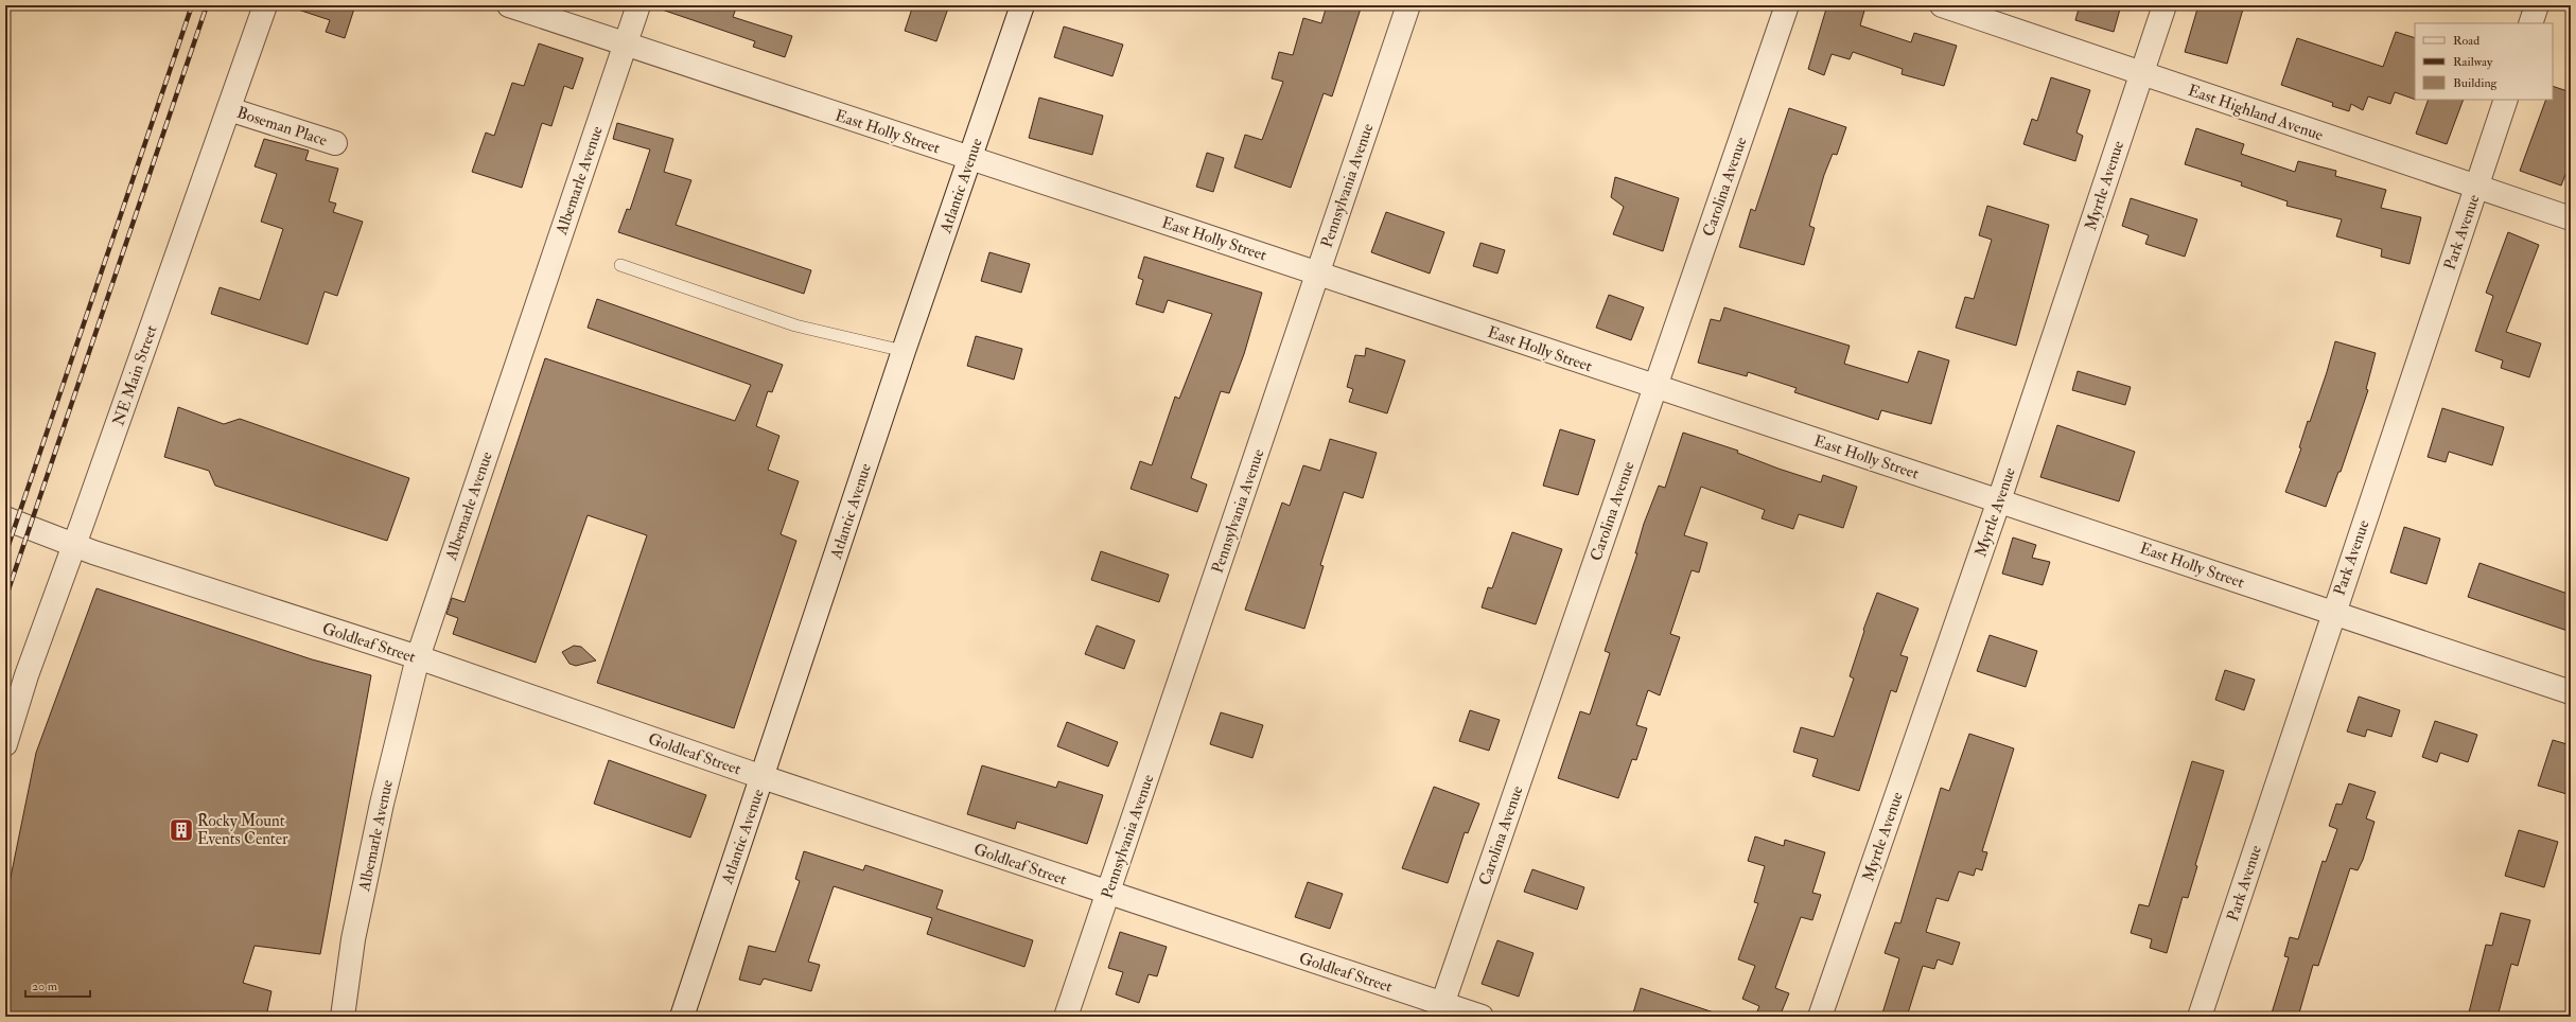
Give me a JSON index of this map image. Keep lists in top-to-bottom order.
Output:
{
  "streets": {
    "street": [
      "East Highland Avenue",
      "Boseman Place",
      "East Holly Street",
      "Albemarle Avenue",
      "Atlantic Avenue",
      "Pennsylvania Avenue",
      "Myrtle Avenue",
      "Carolina Avenue",
      "Park Avenue",
      "NE Main Street",
      "Goldleaf Street"
    ]
  },
  "crossings": [
    ["East Highland Avenue", "Myrtle Avenue"],
    ["East Highland Avenue", "Park Avenue"],
    ["Boseman Place", "NE Main Street"],
    ["East Holly Street", "Albemarle Avenue"],
    ["East Holly Street", "Atlantic Avenue"],
    ["East Holly Street", "Pennsylvania Avenue"],
    ["East Holly Street", "Myrtle Avenue"],
    ["East Holly Street", "Carolina Avenue"],
    ["East Holly Street", "Park Avenue"],
    ["Albemarle Avenue", "Goldleaf Street"],
    ["Atlantic Avenue", "Goldleaf Street"],
    ["Pennsylvania Avenue", "Goldleaf Street"],
    ["Carolina Avenue", "Goldleaf Street"],
    ["NE Main Street", "Goldleaf Street"]
  ],
  "places": {
    "building": ["Rocky Mount Events Center"]
  },
  "legend": ["Road", "Railway", "Building"],
  "scale_bar": "20 m"
}
